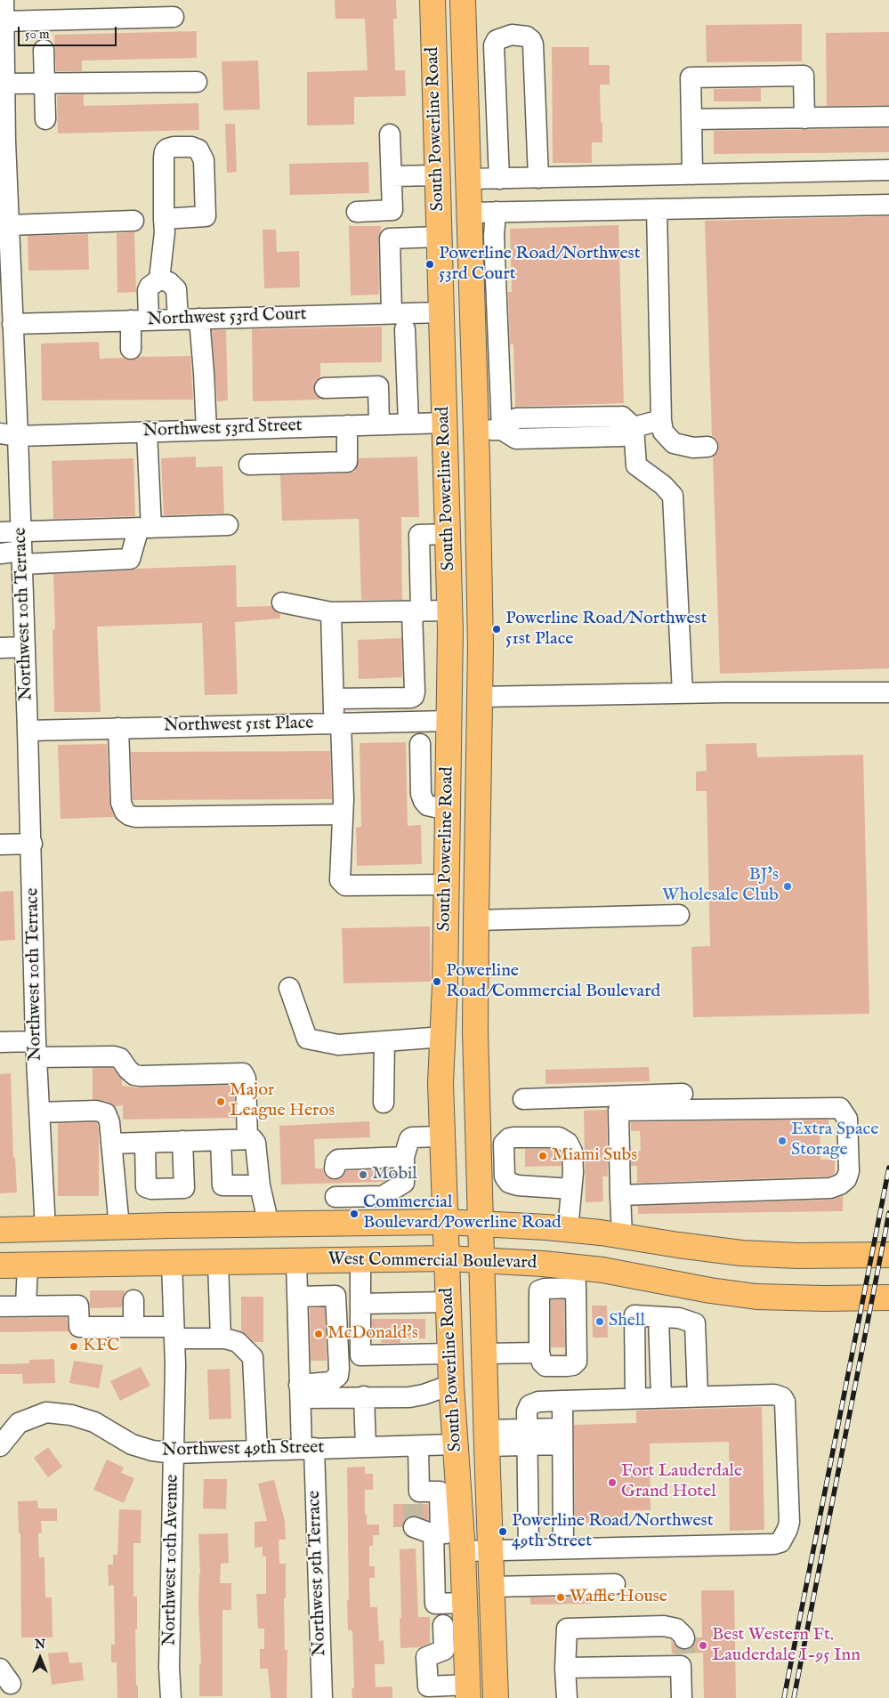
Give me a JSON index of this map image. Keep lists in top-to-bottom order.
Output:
{
  "streets": {
    "main road": ["South Powerline Road", "West Commercial Boulevard"],
    "street": [
      "Northwest 53rd Court",
      "Northwest 53rd Street",
      "Northwest 10th Terrace",
      "Northwest 51st Place",
      "Northwest 49th Street",
      "Northwest 10th Avenue",
      "Northwest 9th Terrace"
    ]
  },
  "crossings": [
    ["South Powerline Road", "Northwest 53rd Court"],
    ["South Powerline Road", "Northwest 53rd Street"],
    ["South Powerline Road", "Northwest 51st Place"],
    ["South Powerline Road", "West Commercial Boulevard"],
    ["South Powerline Road", "Northwest 49th Street"],
    ["Northwest 53rd Court", "Northwest 10th Terrace"],
    ["Northwest 53rd Street", "Northwest 10th Terrace"],
    ["Northwest 10th Terrace", "Northwest 51st Place"],
    ["Northwest 10th Terrace", "West Commercial Boulevard"],
    ["West Commercial Boulevard", "Northwest 10th Avenue"],
    ["West Commercial Boulevard", "Northwest 9th Terrace"],
    ["Northwest 49th Street", "Northwest 10th Avenue"],
    ["Northwest 49th Street", "Northwest 9th Terrace"]
  ],
  "places": [
    "Powerline Road/Northwest 53rd Court",
    "Powerline Road/Northwest 51st Place",
    "BJ's Wholesale Club",
    "Powerline Road/Commercial Boulevard",
    "Major League Heros",
    "Extra Space Storage",
    "Miami Subs",
    "Mobil",
    "Commercial Boulevard/Powerline Road",
    "Shell",
    "McDonald's",
    "KFC",
    "Fort Lauderdale Grand Hotel",
    "Powerline Road/Northwest 49th Street",
    "Waffle House",
    "Best Western Ft. Lauderdale I-95 Inn"
  ],
  "scale_bar": "50 m",
  "north": "top"
}
